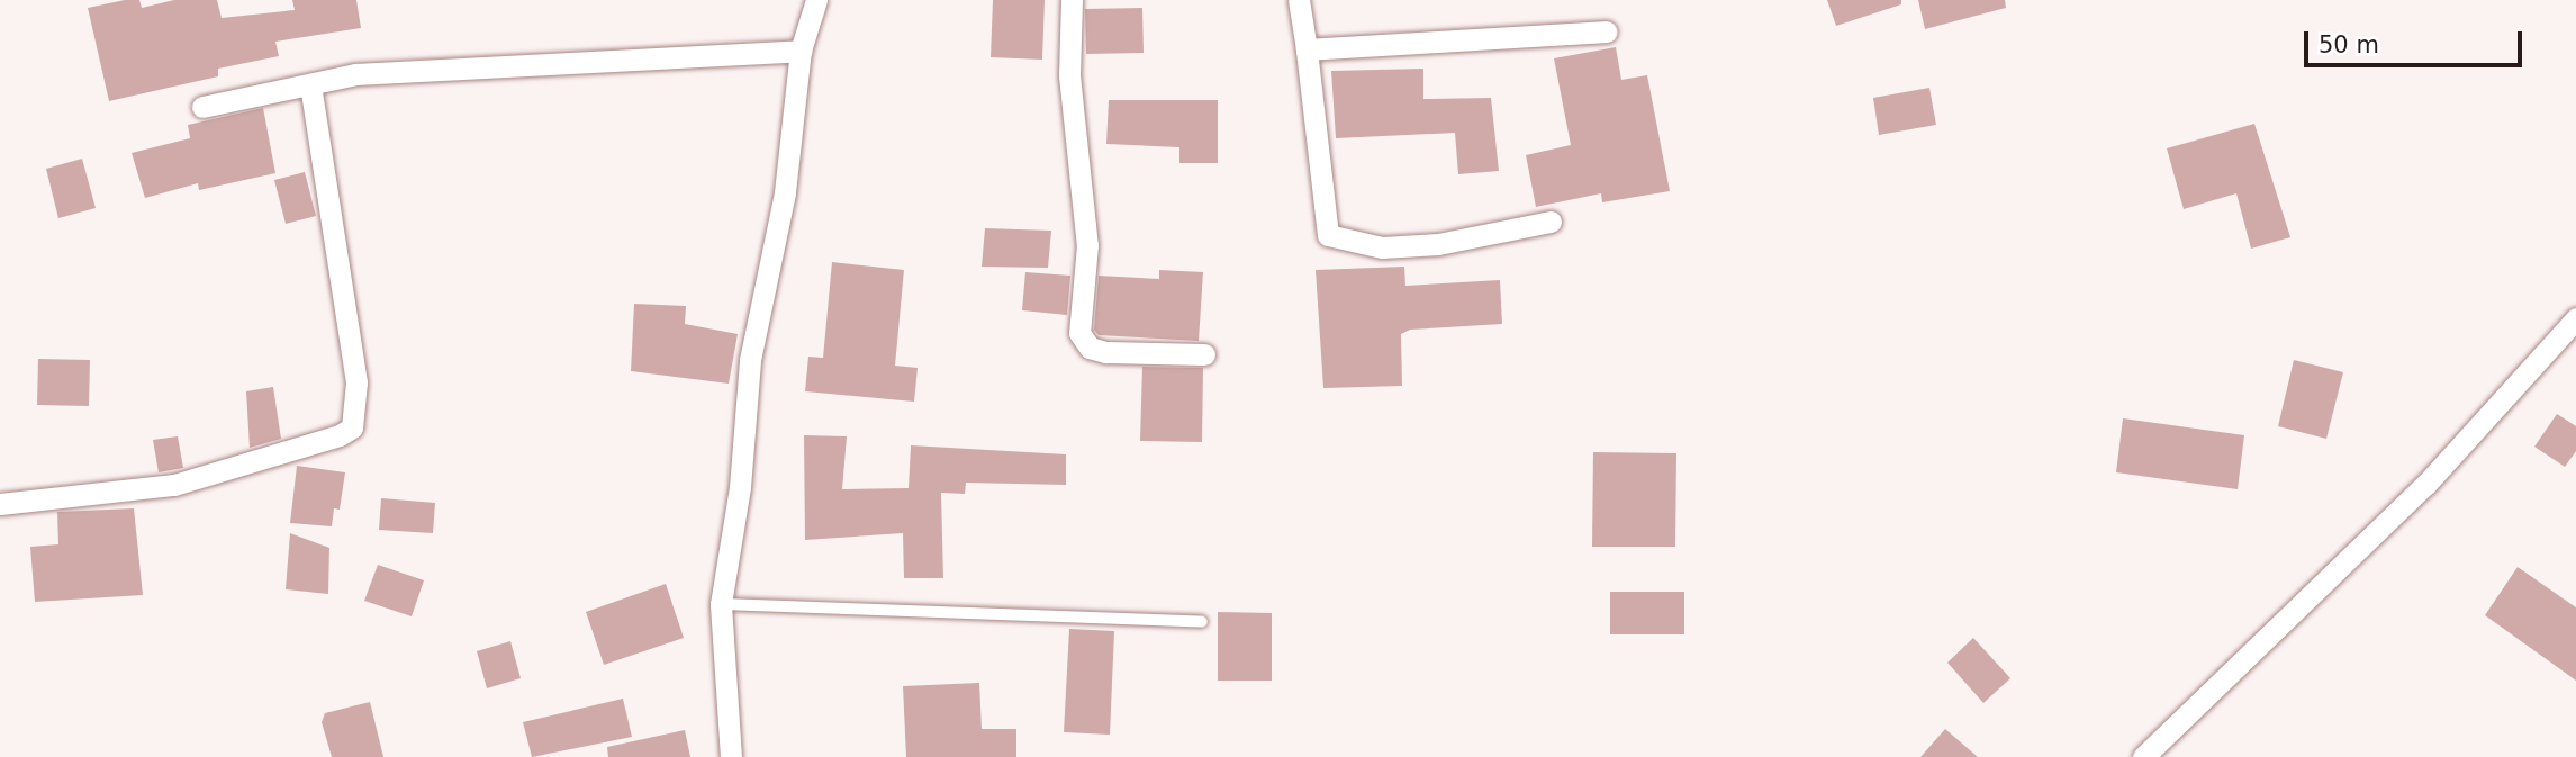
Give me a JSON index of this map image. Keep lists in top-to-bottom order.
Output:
{
  "scale_bar": "50 m"
}
